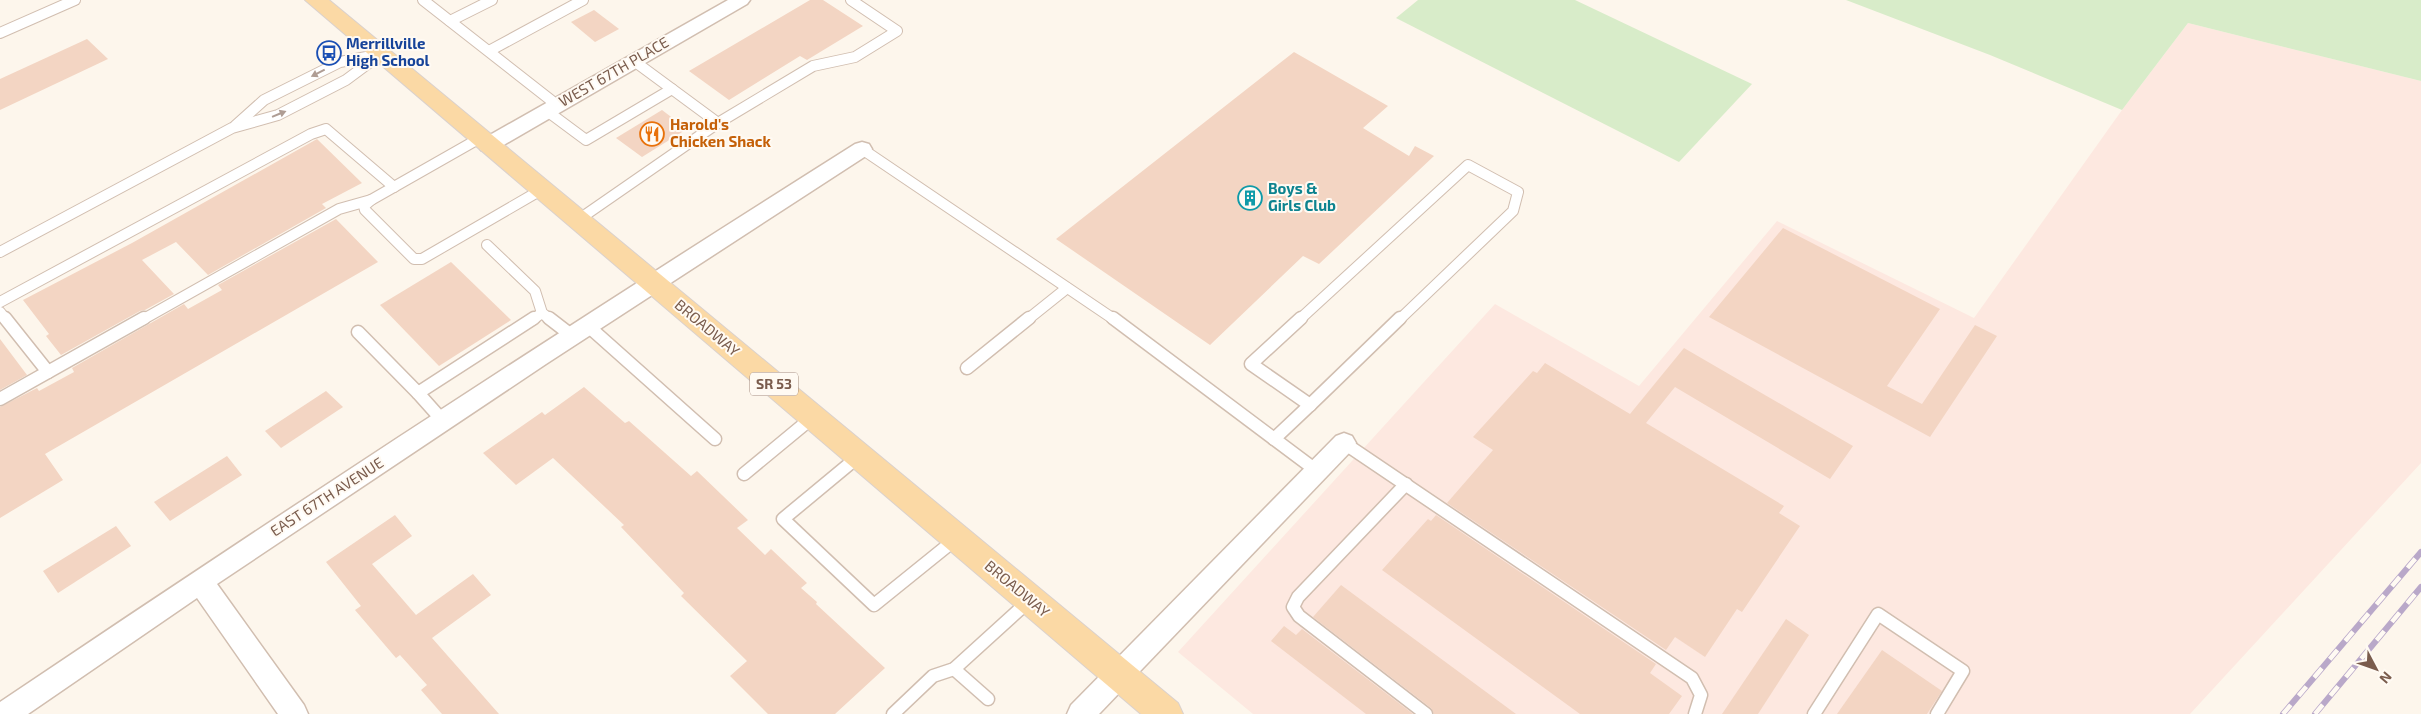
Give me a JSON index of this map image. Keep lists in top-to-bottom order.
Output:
{
  "streets": {
    "main road": ["BROADWAY", "SR 53"],
    "street": ["WEST 67TH PLACE", "EAST 67TH AVENUE"]
  },
  "crossings": [
    ["WEST 67TH PLACE", "BROADWAY"],
    ["BROADWAY", "EAST 67TH AVENUE"]
  ],
  "places": {
    "bus stop": ["Merrillville High School"],
    "restaurant": ["Harold's Chicken Shack"],
    "building": ["Boys & Girls Club"]
  },
  "north": "bottom right"
}
